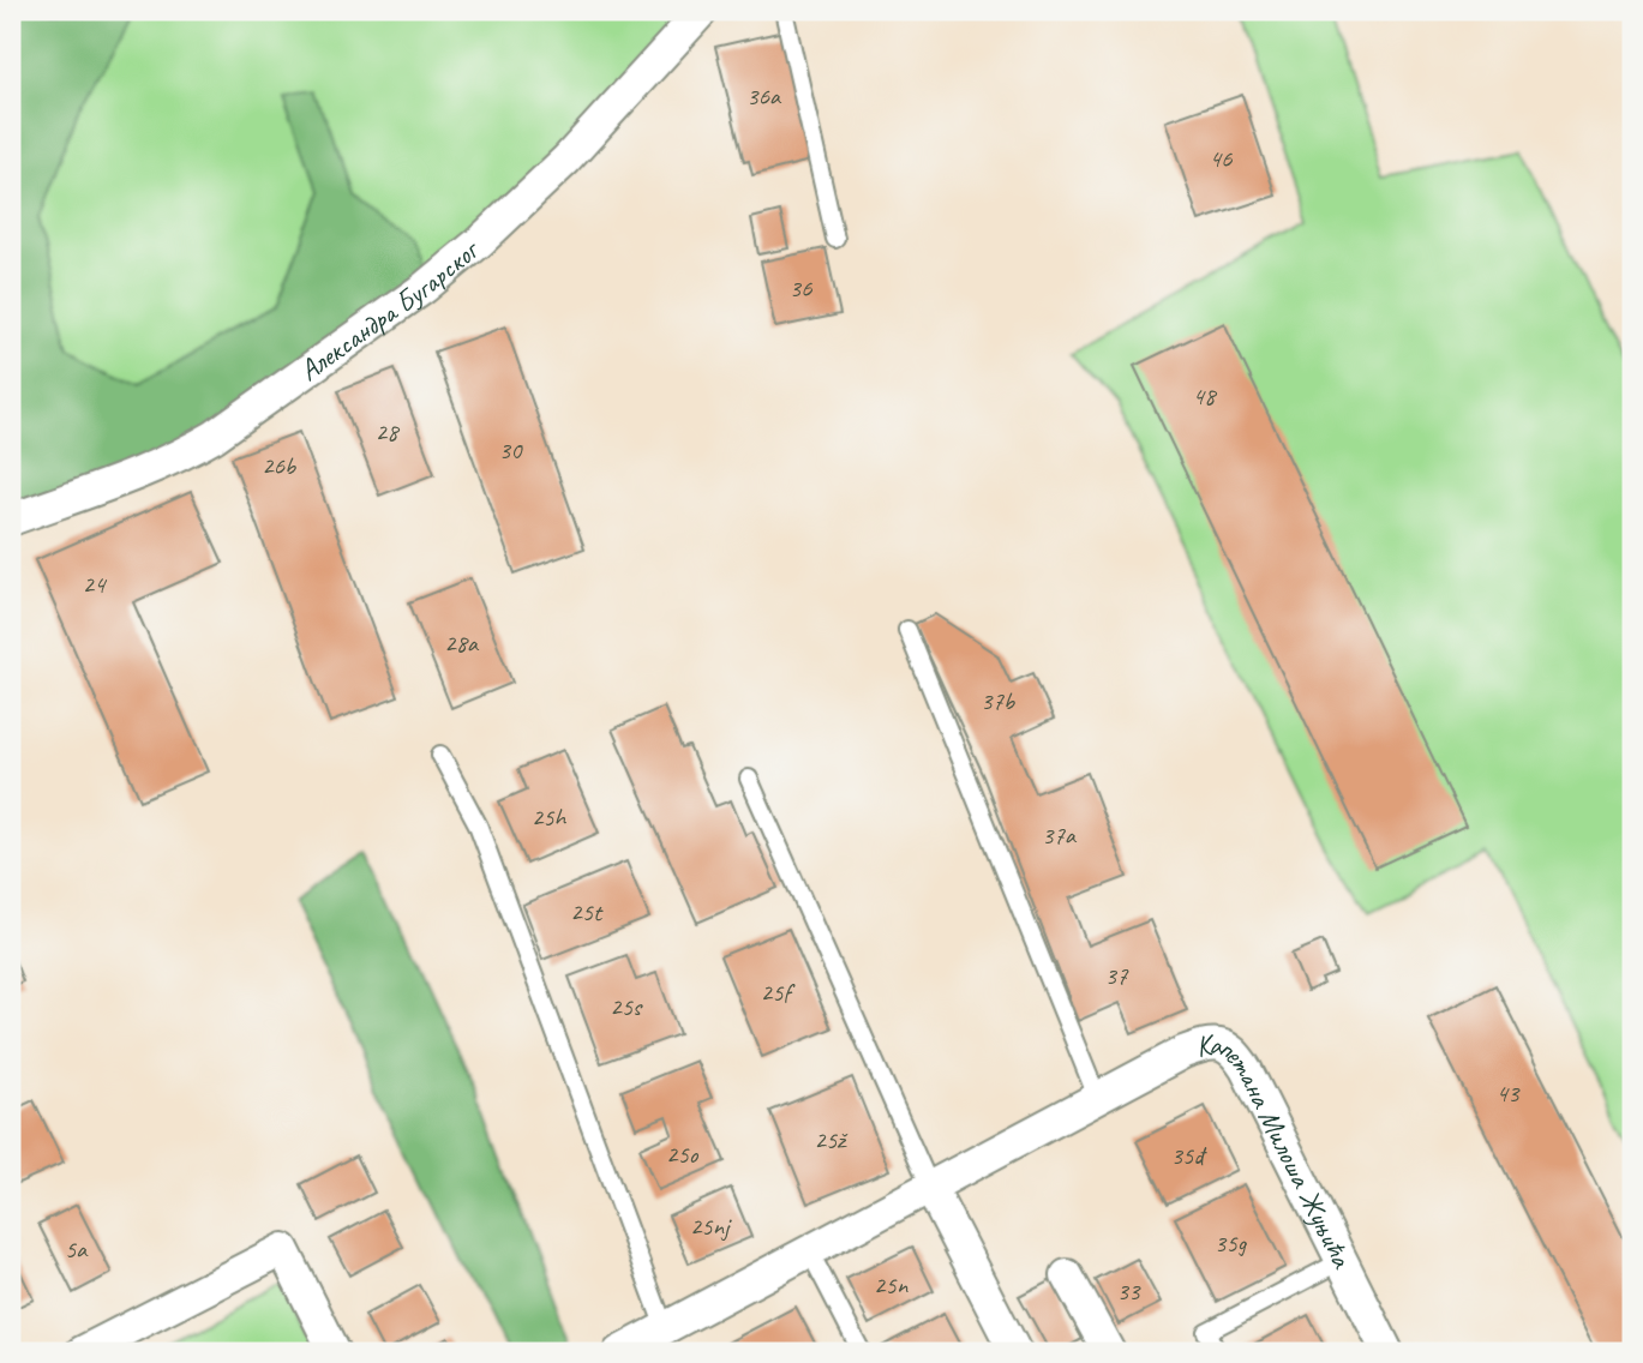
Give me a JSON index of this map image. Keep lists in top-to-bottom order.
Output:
{
  "streets": {
    "street": ["Александра Бугарског", "Капетана Милоша Жуњића"]
  },
  "house_numbers": [
    "36a",
    "46",
    "36",
    "48",
    "28",
    "30",
    "26b",
    "24",
    "28a",
    "37b",
    "25h",
    "37a",
    "25t",
    "37",
    "25f",
    "25s",
    "43",
    "25ž",
    "25o",
    "35đ",
    "25nj",
    "35g",
    "5a",
    "25n",
    "33"
  ]
}
